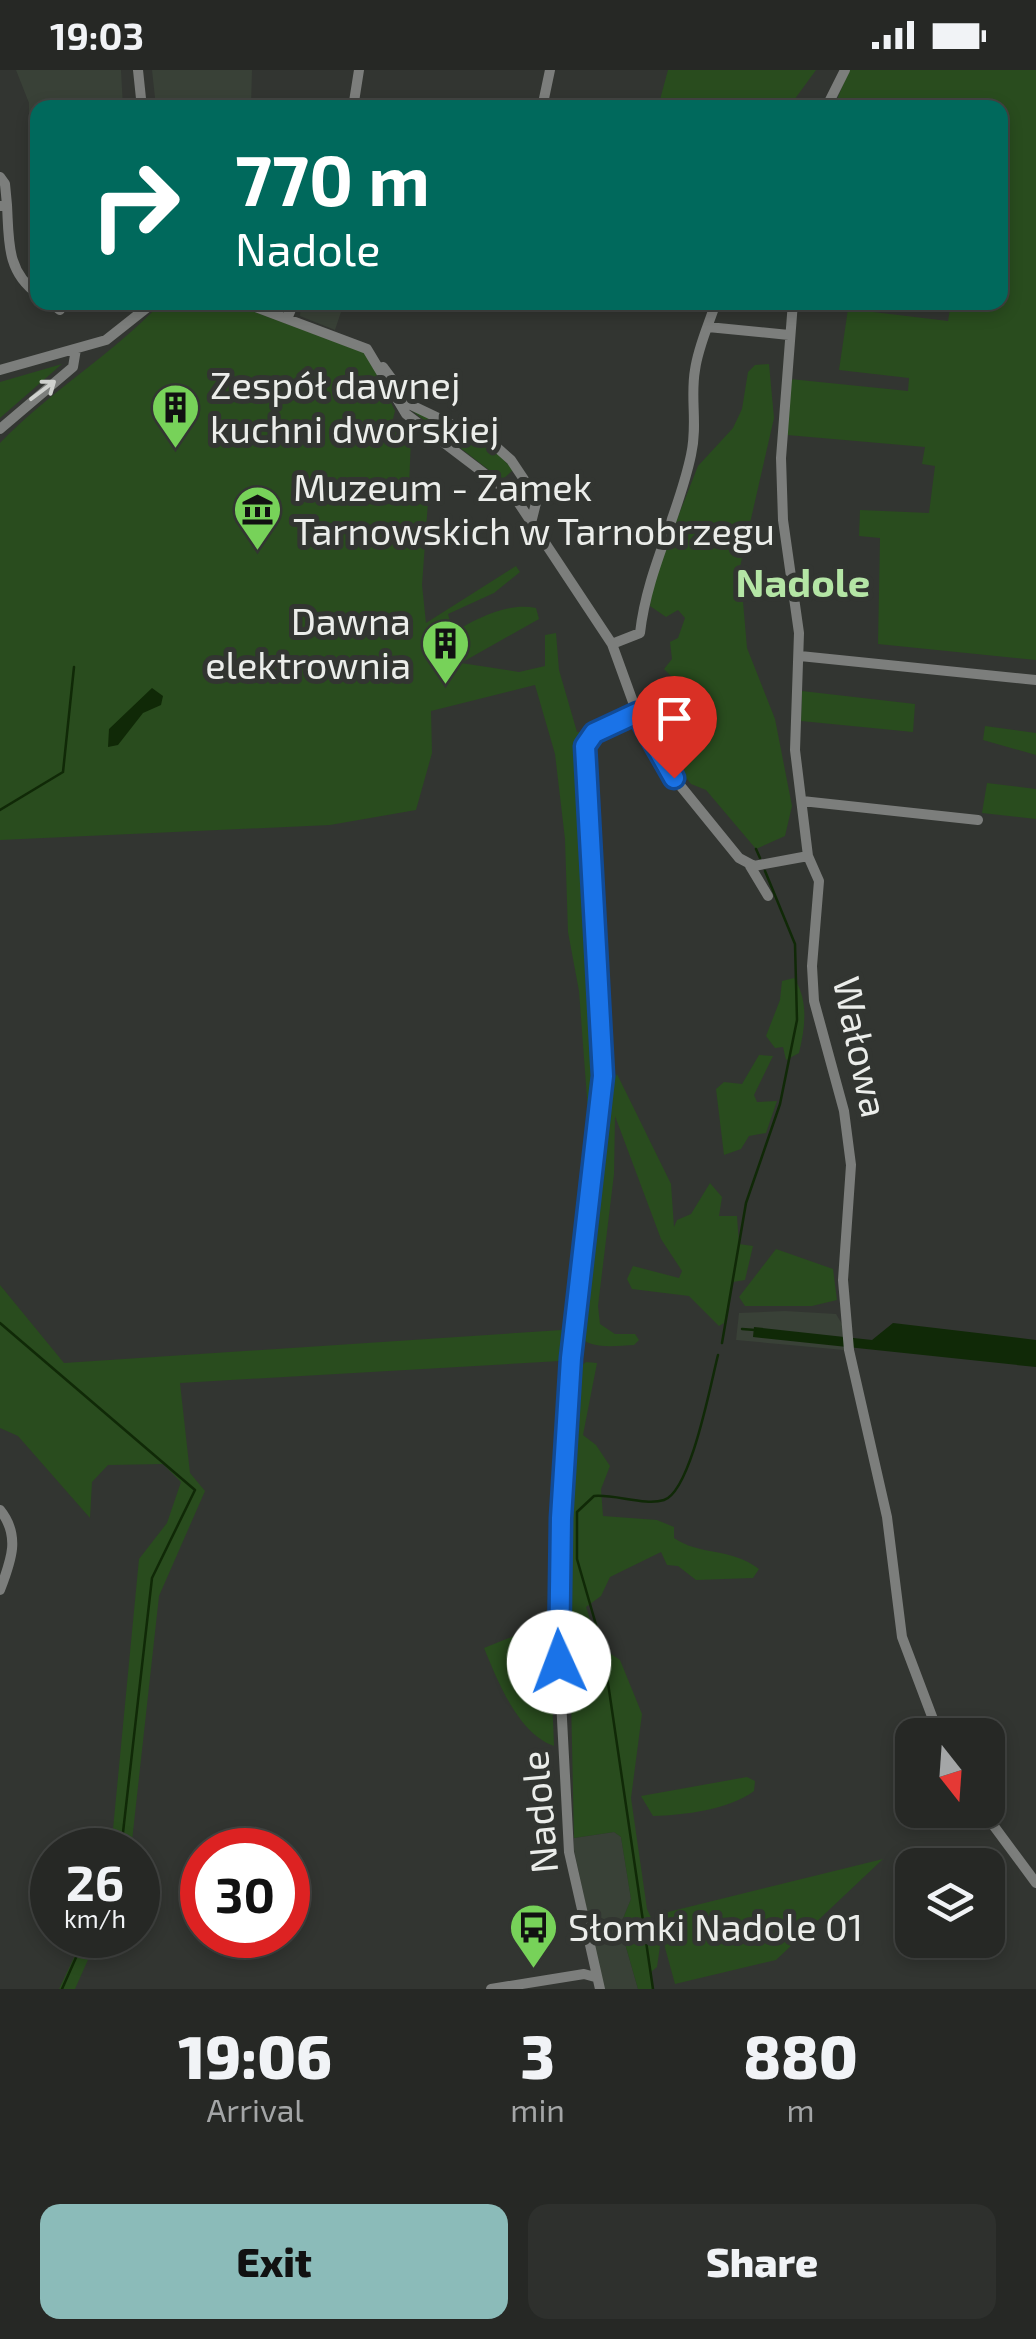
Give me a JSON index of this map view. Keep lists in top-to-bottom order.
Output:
{
  "streets": {
    "street": ["Wałowa", "Nadole"]
  },
  "districts": ["Nadole"],
  "places": {
    "building": ["Zespół dawnej kuchni dworskiej", "Dawna elektrownia"],
    "museum": ["Muzeum - Zamek Tarnowskich w Tarnobrzegu"],
    "bus stop": ["Słomki Nadole 01"]
  },
  "north": "bottom",
  "page": {
    "status": "19:03",
    "turn": ["770 m", "Nadole"],
    "speed": "26 km/h",
    "limit": "30",
    "eta": [
      "19:06",
      "Arrival",
      "3",
      "min",
      "880",
      "m"
    ],
    "buttons": ["Exit", "Share"]
  }
}
